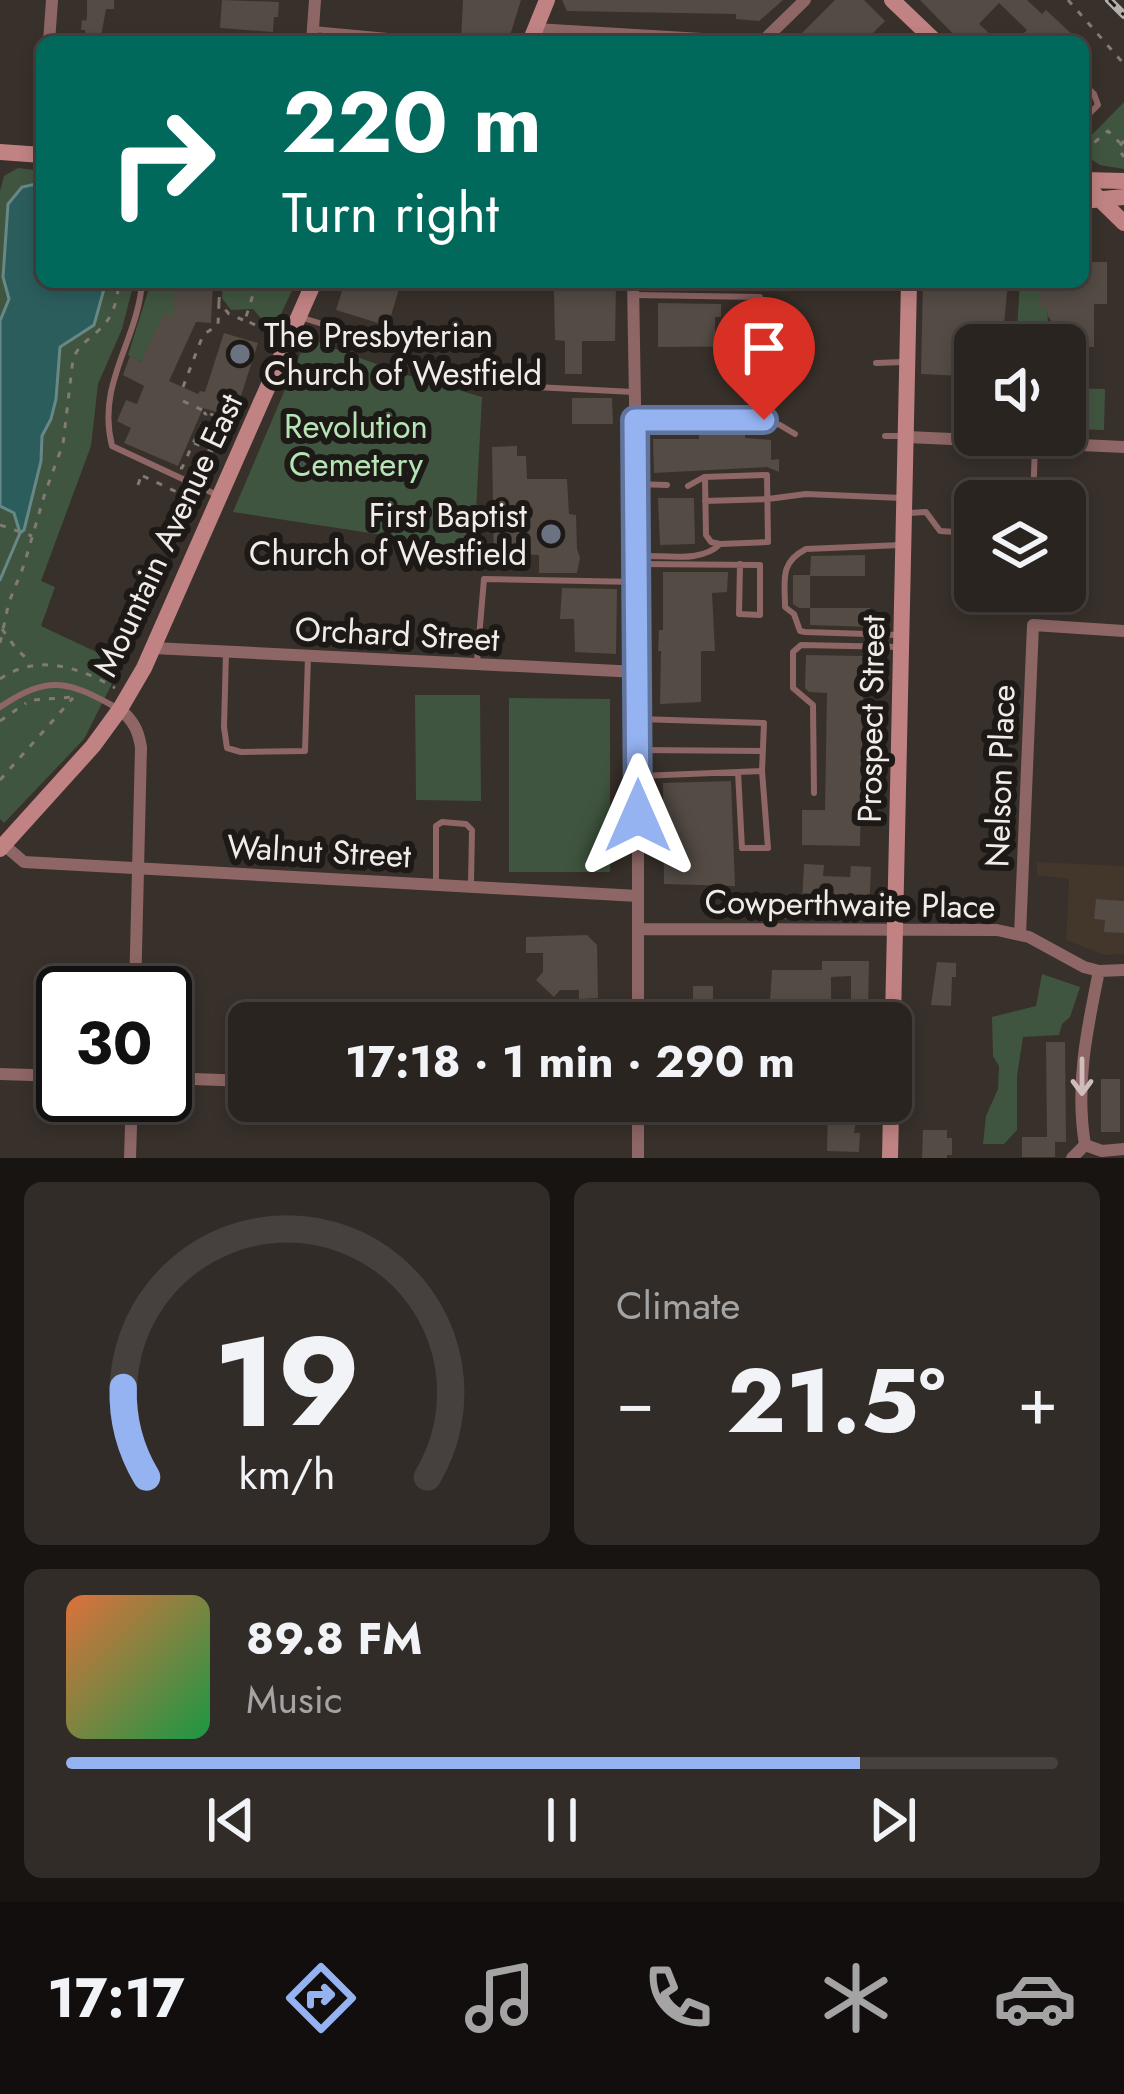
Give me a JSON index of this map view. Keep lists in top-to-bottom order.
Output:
{
  "streets": {
    "street": [
      "Mountain Avenue East",
      "Orchard Street",
      "Prospect Street",
      "Nelson Place",
      "Walnut Street",
      "Cowperthwaite Place"
    ]
  },
  "crossings": [
    ["Mountain Avenue East", "Orchard Street"],
    ["Mountain Avenue East", "Walnut Street"],
    ["Prospect Street", "Cowperthwaite Place"],
    ["Nelson Place", "Cowperthwaite Place"]
  ],
  "parks": ["Revolution Cemetery"],
  "places": ["The Presbyterian Church of Westfield", "First Baptist Church of Westfield"],
  "page": {
    "turn": ["220 m", "Turn right"],
    "limit": "30",
    "trip": "17:18 · 1 min · 290 m",
    "tile": "Climate",
    "heat": ["−", "21.5°", "+"],
    "song": ["89.8 FM", "Music"],
    "tabs": "17:17",
    "gauge": ["19", "km/h"]
  }
}
